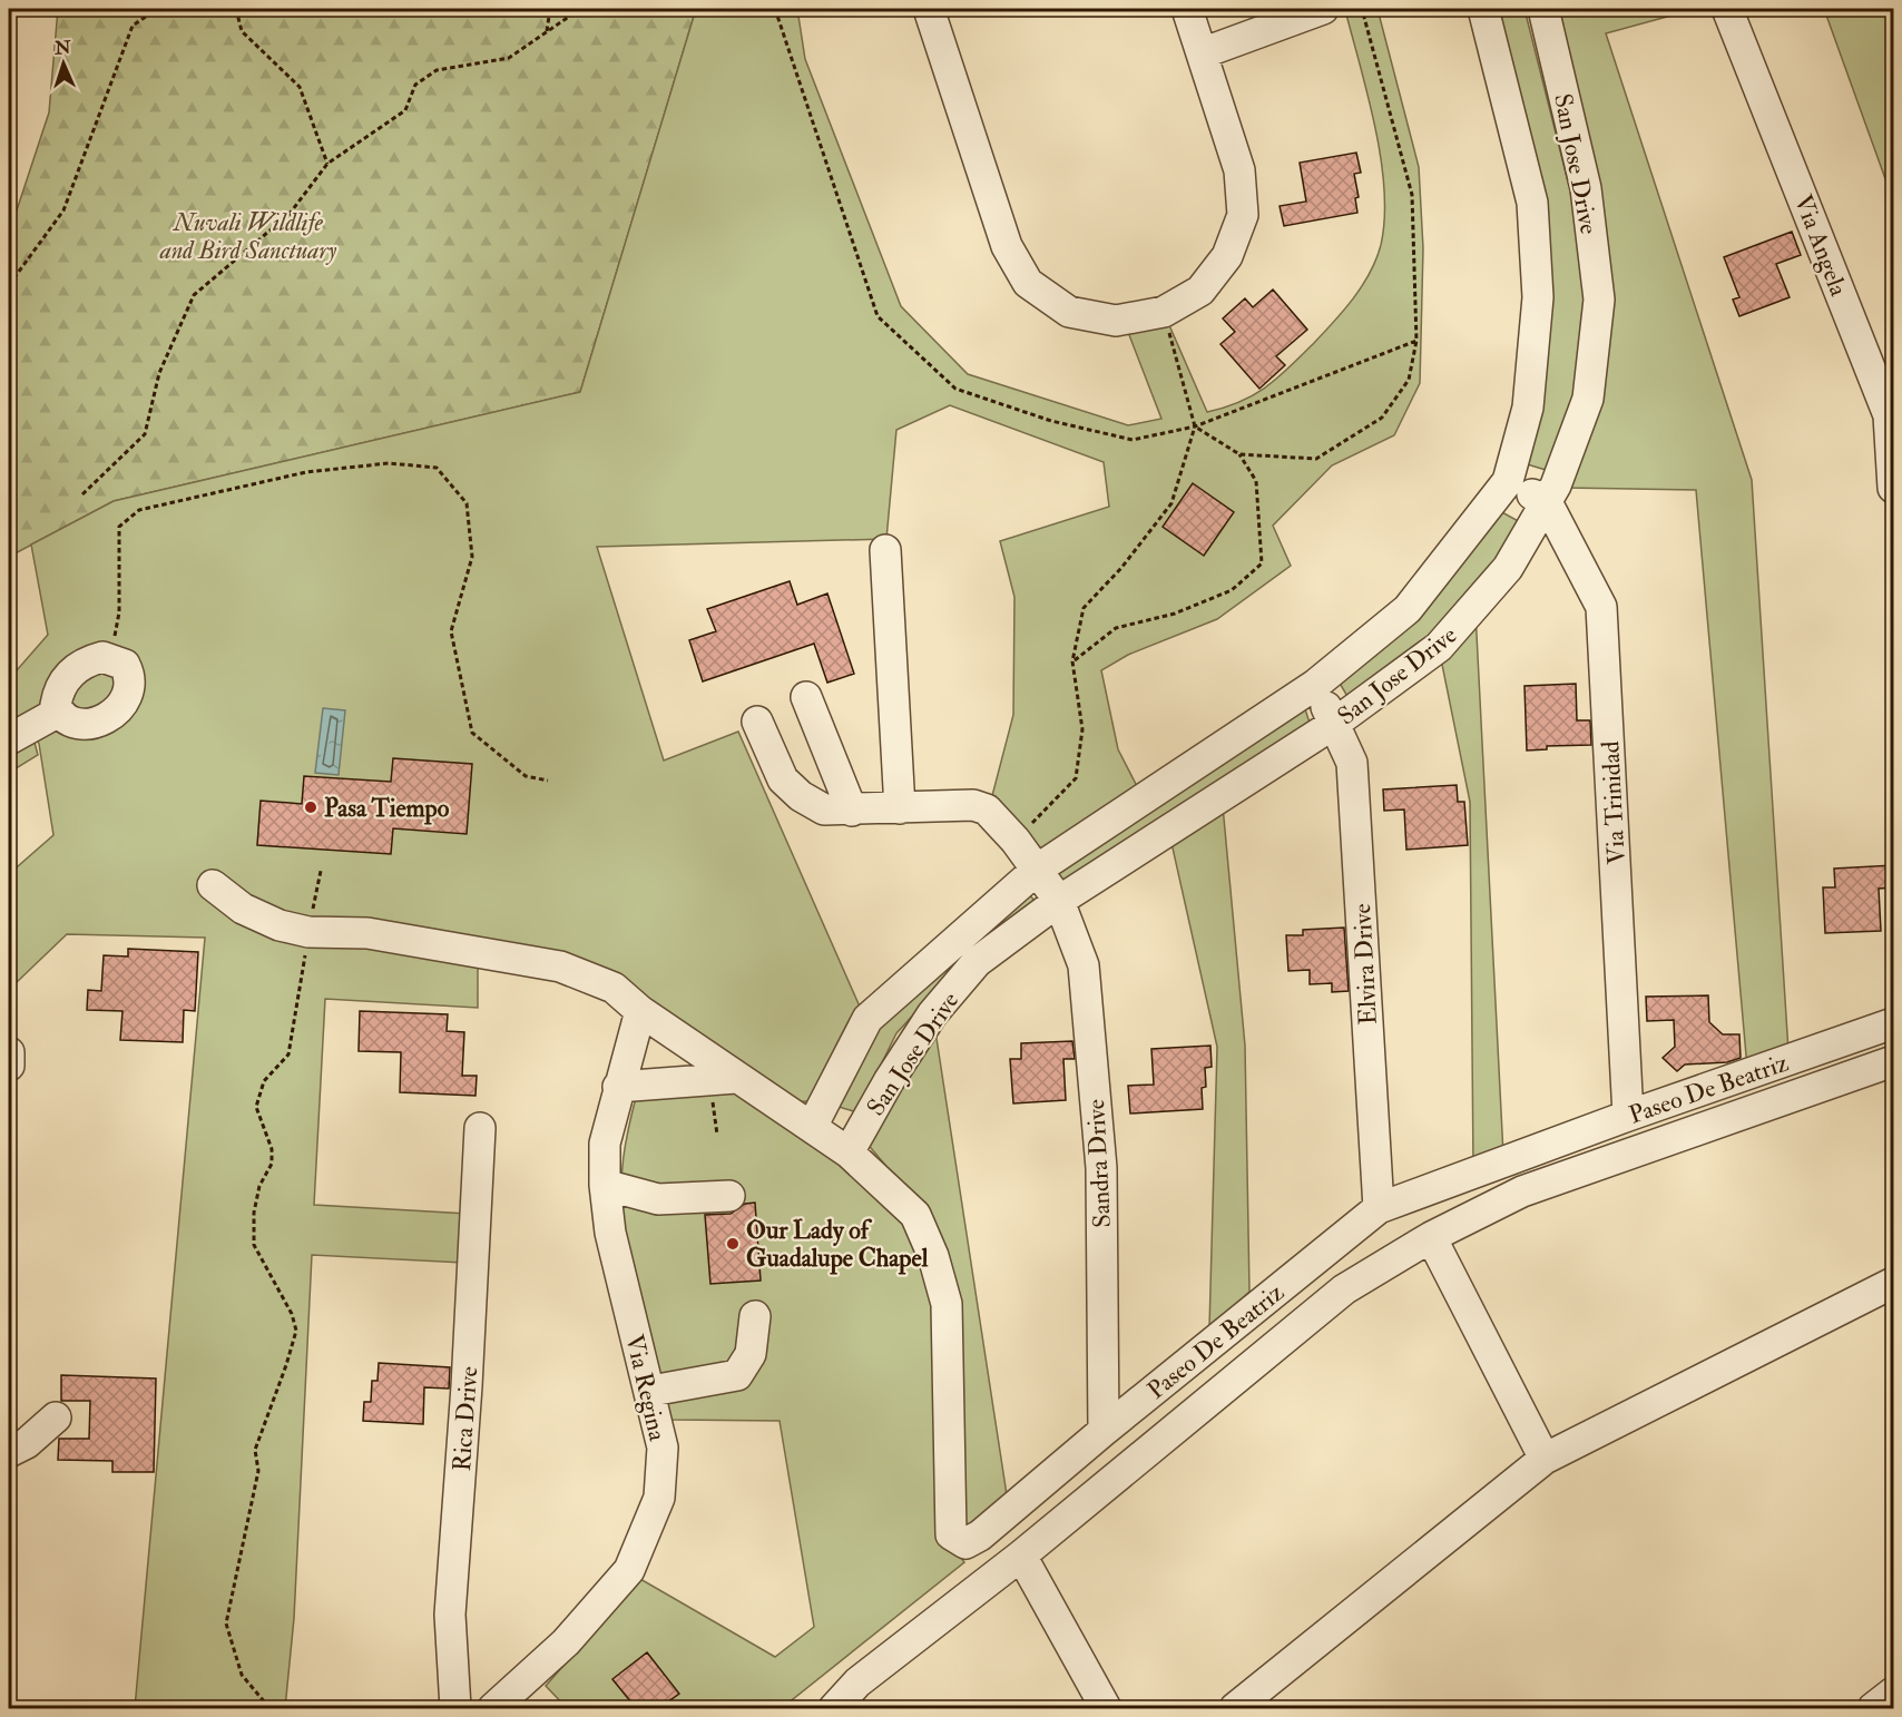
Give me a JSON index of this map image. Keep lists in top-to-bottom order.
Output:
{
  "streets": {
    "street": [
      "San Jose Drive",
      "Via Angela",
      "Via Trinidad",
      "Elvira Drive",
      "Paseo De Beatriz",
      "Sandra Drive",
      "Via Regina",
      "Rica Drive"
    ]
  },
  "crossings": [
    ["San Jose Drive", "Via Trinidad"],
    ["San Jose Drive", "Elvira Drive"],
    ["San Jose Drive", "Paseo De Beatriz"],
    ["San Jose Drive", "Sandra Drive"],
    ["Via Trinidad", "Paseo De Beatriz"],
    ["Elvira Drive", "Paseo De Beatriz"],
    ["Paseo De Beatriz", "Sandra Drive"]
  ],
  "parks": ["Nuvali Wildlife and Bird Sanctuary"],
  "places": ["Pasa Tiempo", "Our Lady of Guadalupe Chapel"],
  "north": "top"
}
